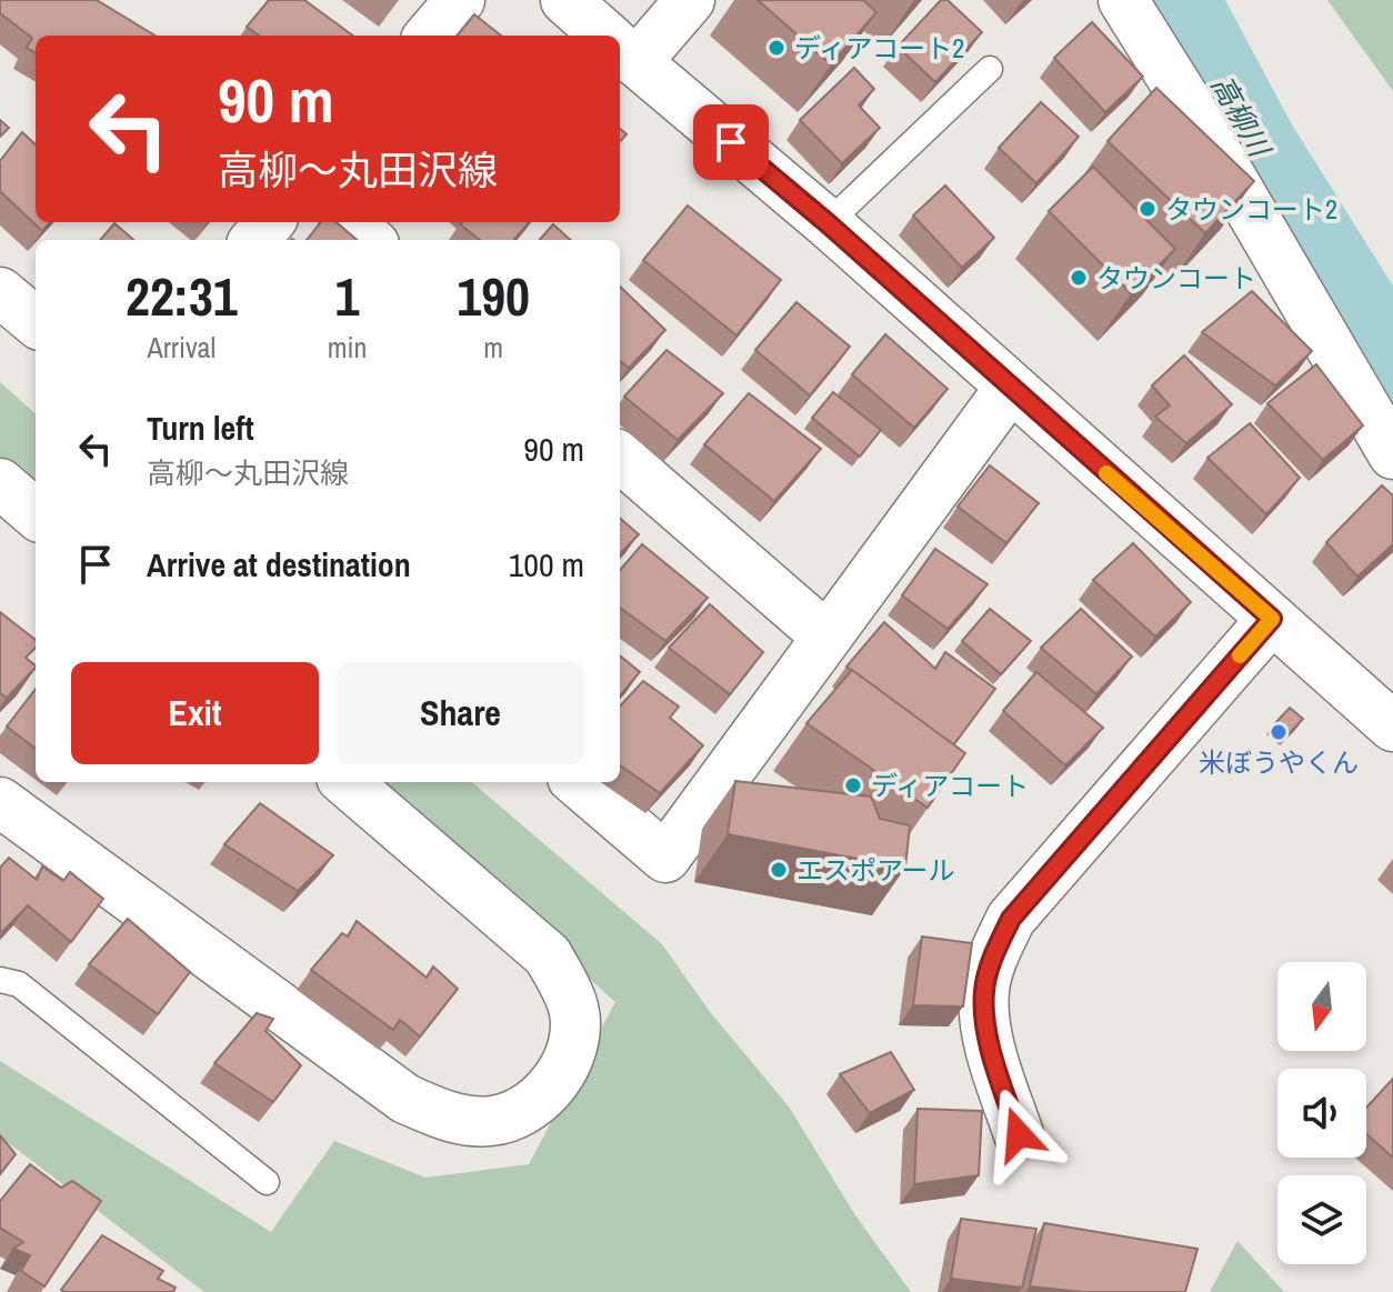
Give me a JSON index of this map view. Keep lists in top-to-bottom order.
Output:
{
  "water": ["高柳川"],
  "places": [
    "ディアコート2",
    "タウンコート2",
    "タウンコート",
    "米ぼうやくん",
    "ディアコート",
    "エスポアール"
  ],
  "north": "bottom",
  "page": {
    "turn": ["90 m", "高柳～丸田沢線"],
    "eta": [
      "22:31",
      "Arrival",
      "1",
      "min",
      "190",
      "m"
    ],
    "list": [
      {
        "name": "Turn left",
        "note": "高柳～丸田沢線",
        "value": "90 m"
      },
      {
        "name": "Arrive at destination",
        "value": "100 m"
      }
    ],
    "buttons": ["Exit", "Share"]
  }
}
